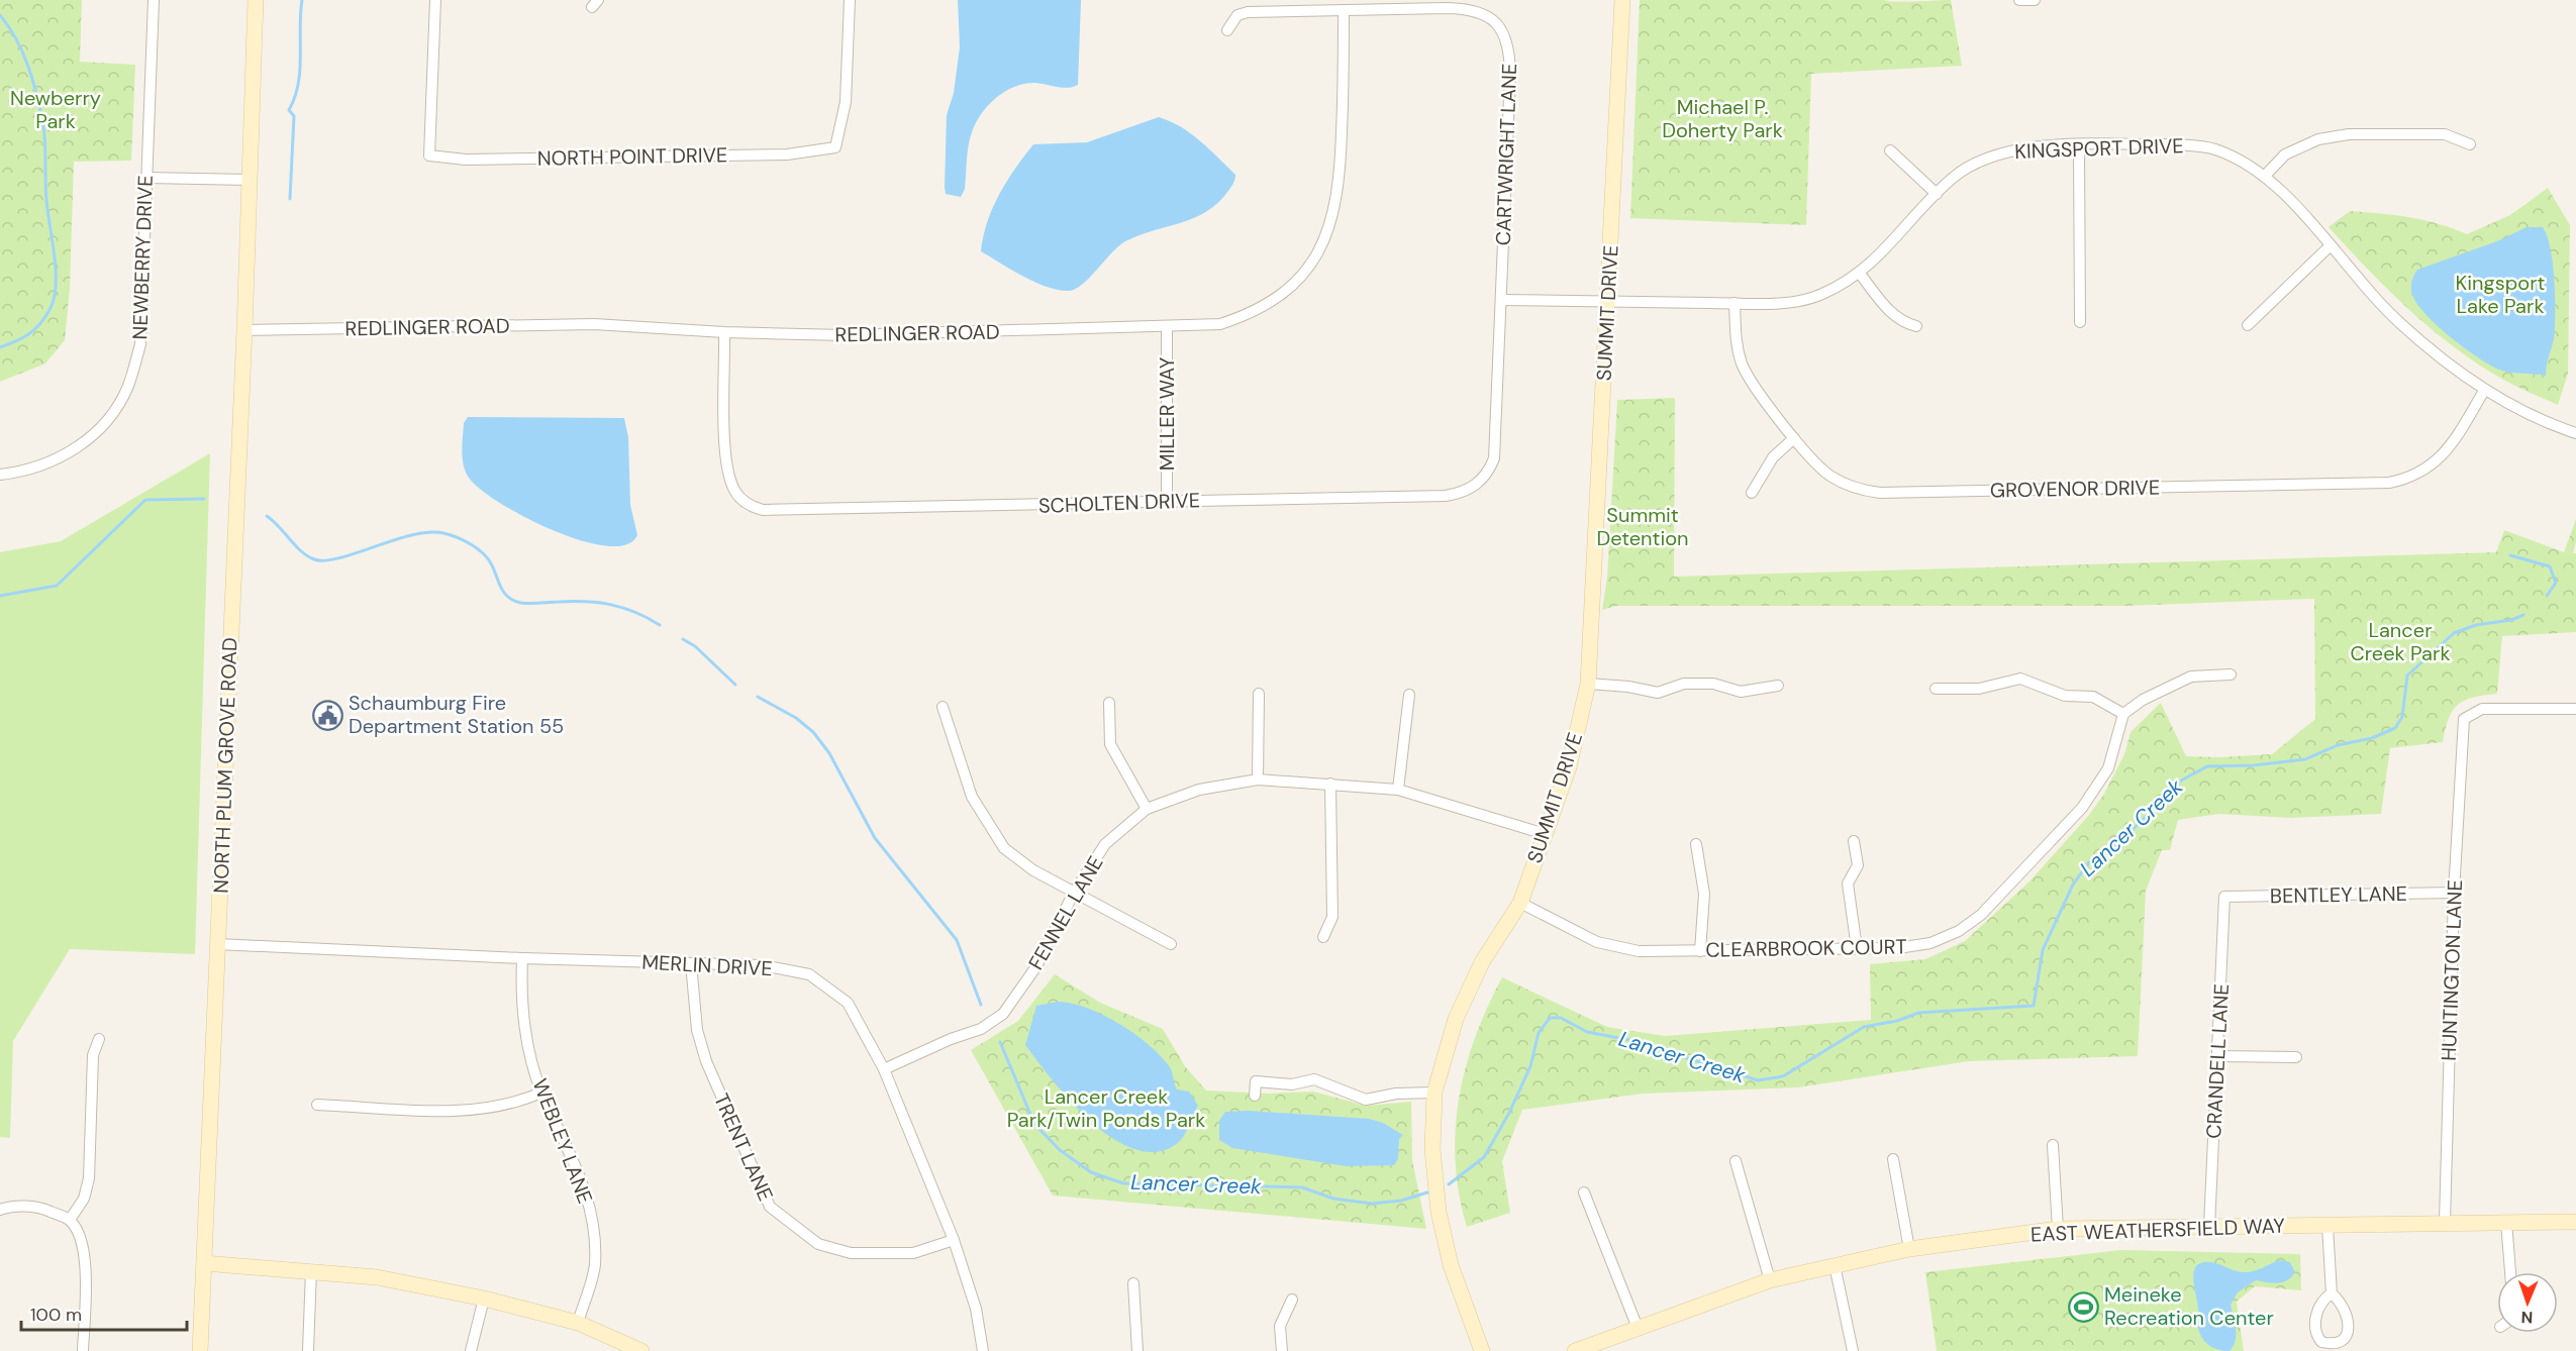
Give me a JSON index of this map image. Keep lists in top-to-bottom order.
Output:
{
  "streets": {
    "street": [
      "KINGSPORT DRIVE",
      "CARTWRIGHT LANE",
      "NORTH POINT DRIVE",
      "NEWBERRY DRIVE",
      "SUMMIT DRIVE",
      "REDLINGER ROAD",
      "MILLER WAY",
      "GROVENOR DRIVE",
      "SCHOLTEN DRIVE",
      "NORTH PLUM GROVE ROAD",
      "BENTLEY LANE",
      "FENNEL LANE",
      "CLEARBROOK COURT",
      "MERLIN DRIVE",
      "HUNTINGTON LANE",
      "CRANDELL LANE",
      "WEBLEY LANE",
      "TRENT LANE",
      "EAST WEATHERSFIELD WAY"
    ]
  },
  "crossings": [
    ["KINGSPORT DRIVE", "CARTWRIGHT LANE"],
    ["KINGSPORT DRIVE", "SUMMIT DRIVE"],
    ["KINGSPORT DRIVE", "GROVENOR DRIVE"],
    ["KINGSPORT DRIVE", "SCHOLTEN DRIVE"],
    ["CARTWRIGHT LANE", "REDLINGER ROAD"],
    ["CARTWRIGHT LANE", "SCHOLTEN DRIVE"],
    ["SUMMIT DRIVE", "FENNEL LANE"],
    ["SUMMIT DRIVE", "CLEARBROOK COURT"],
    ["REDLINGER ROAD", "MILLER WAY"],
    ["REDLINGER ROAD", "SCHOLTEN DRIVE"],
    ["REDLINGER ROAD", "NORTH PLUM GROVE ROAD"],
    ["MILLER WAY", "SCHOLTEN DRIVE"],
    ["NORTH PLUM GROVE ROAD", "MERLIN DRIVE"],
    ["BENTLEY LANE", "HUNTINGTON LANE"],
    ["BENTLEY LANE", "CRANDELL LANE"],
    ["FENNEL LANE", "MERLIN DRIVE"],
    ["MERLIN DRIVE", "WEBLEY LANE"],
    ["MERLIN DRIVE", "TRENT LANE"],
    ["HUNTINGTON LANE", "EAST WEATHERSFIELD WAY"],
    ["CRANDELL LANE", "EAST WEATHERSFIELD WAY"]
  ],
  "water": ["Lancer Creek"],
  "parks": [
    "Newberry Park",
    "Michael P. Doherty Park",
    "Kingsport Lake Park",
    "Summit Detention",
    "Lancer Creek Park",
    "Lancer Creek Park/Twin Ponds Park"
  ],
  "places": {
    "public building": ["Schaumburg Fire Department Station 55"],
    "sports": ["Meineke Recreation Center"]
  },
  "scale_bar": "100 m",
  "north": "bottom"
}
